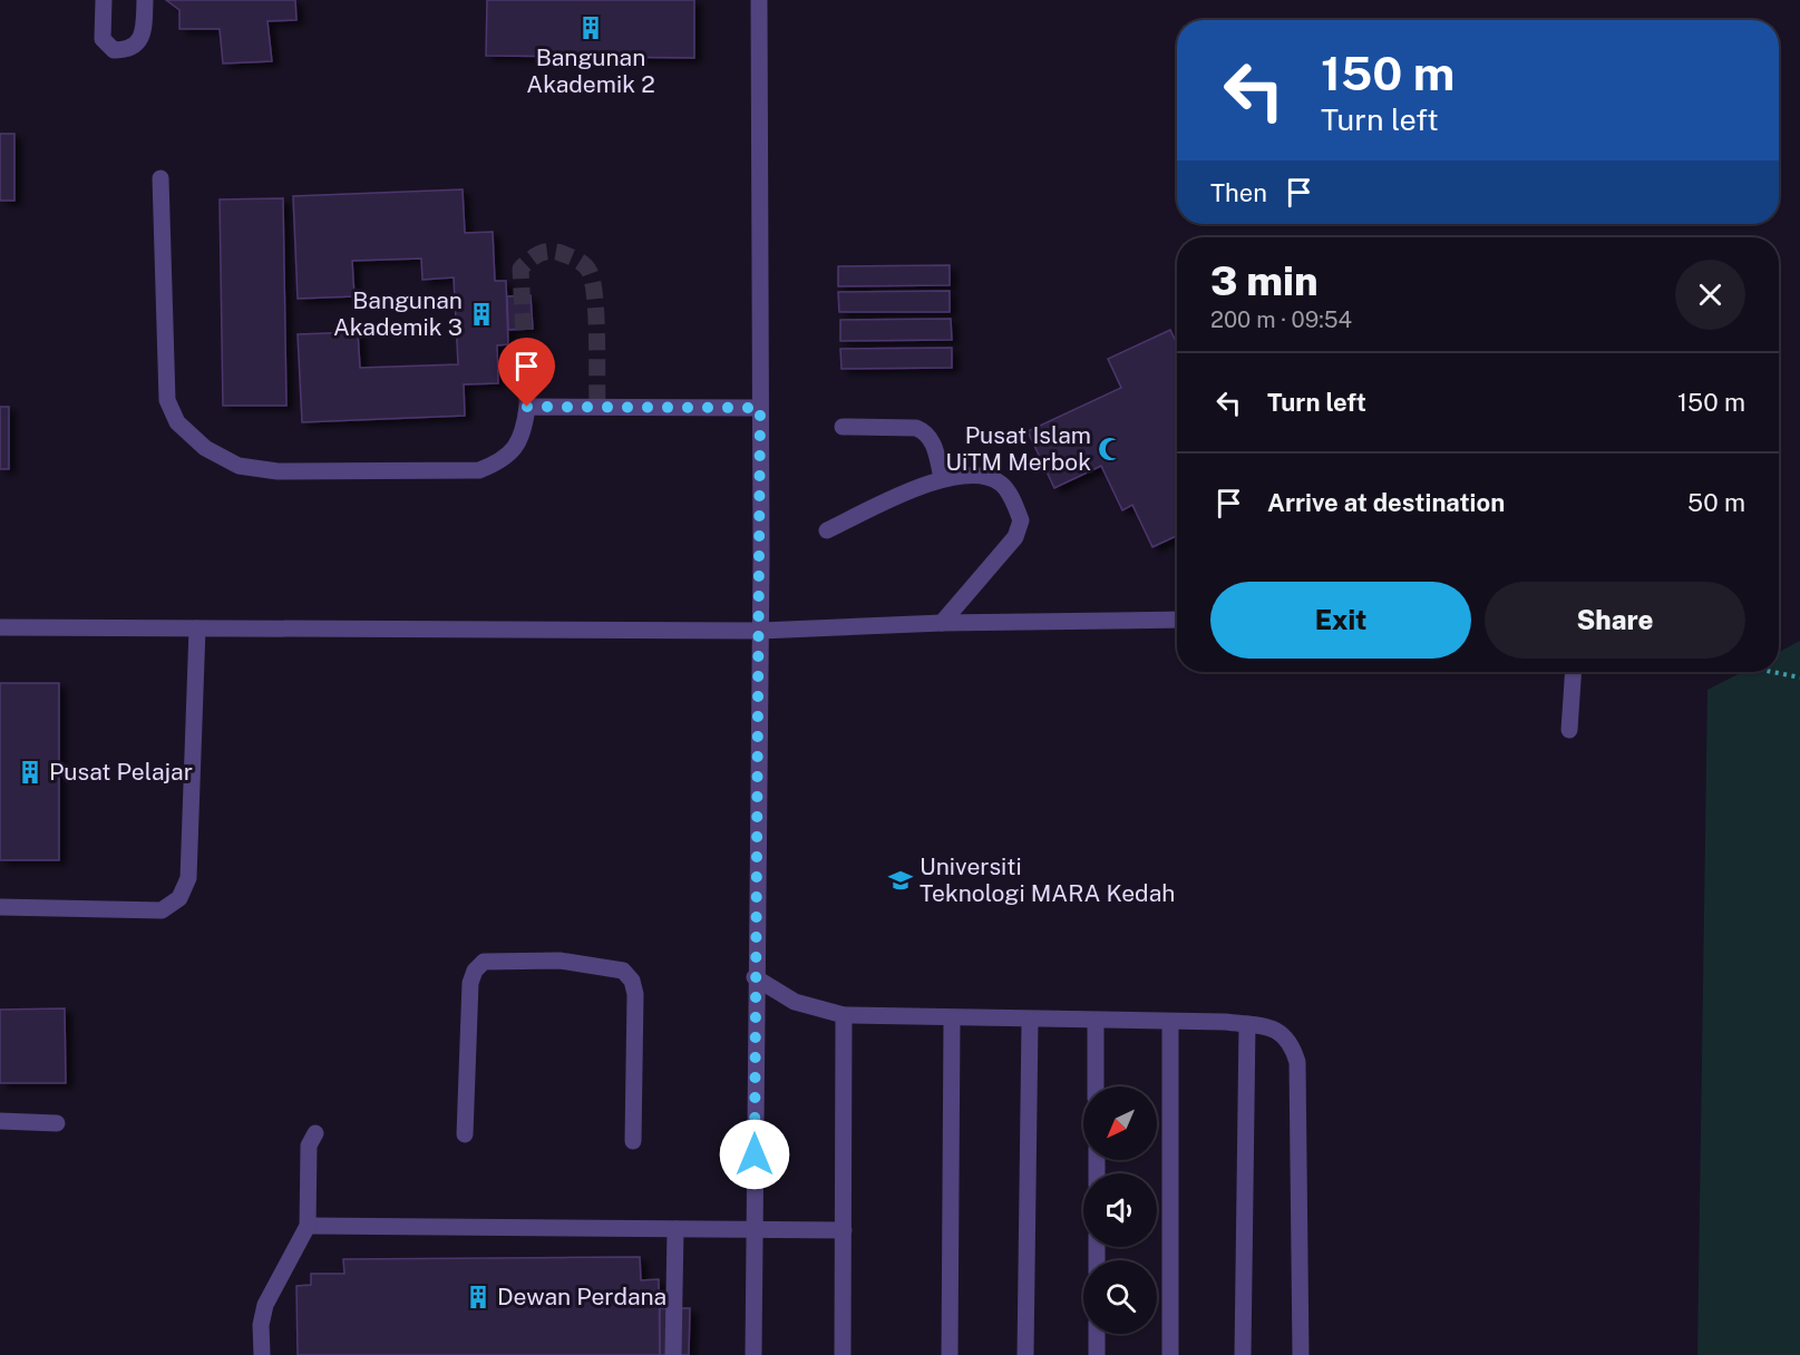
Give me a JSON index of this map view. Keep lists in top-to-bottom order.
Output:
{
  "places": {
    "building": [
      "Bangunan Akademik 2",
      "Bangunan Akademik 3",
      "Pusat Pelajar",
      "Dewan Perdana"
    ],
    "mosque": ["Pusat Islam UiTM Merbok"],
    "school or university": ["Universiti Teknologi MARA Kedah"]
  },
  "north": "bottom left",
  "page": {
    "turn": ["150 m", "Turn left"],
    "then": "Then",
    "heading": ["3 min", "200 m · 09:54"],
    "list": [
      {
        "name": "Turn left",
        "value": "150 m"
      },
      {
        "name": "Arrive at destination",
        "value": "50 m"
      }
    ],
    "buttons": ["Exit", "Share"]
  }
}
